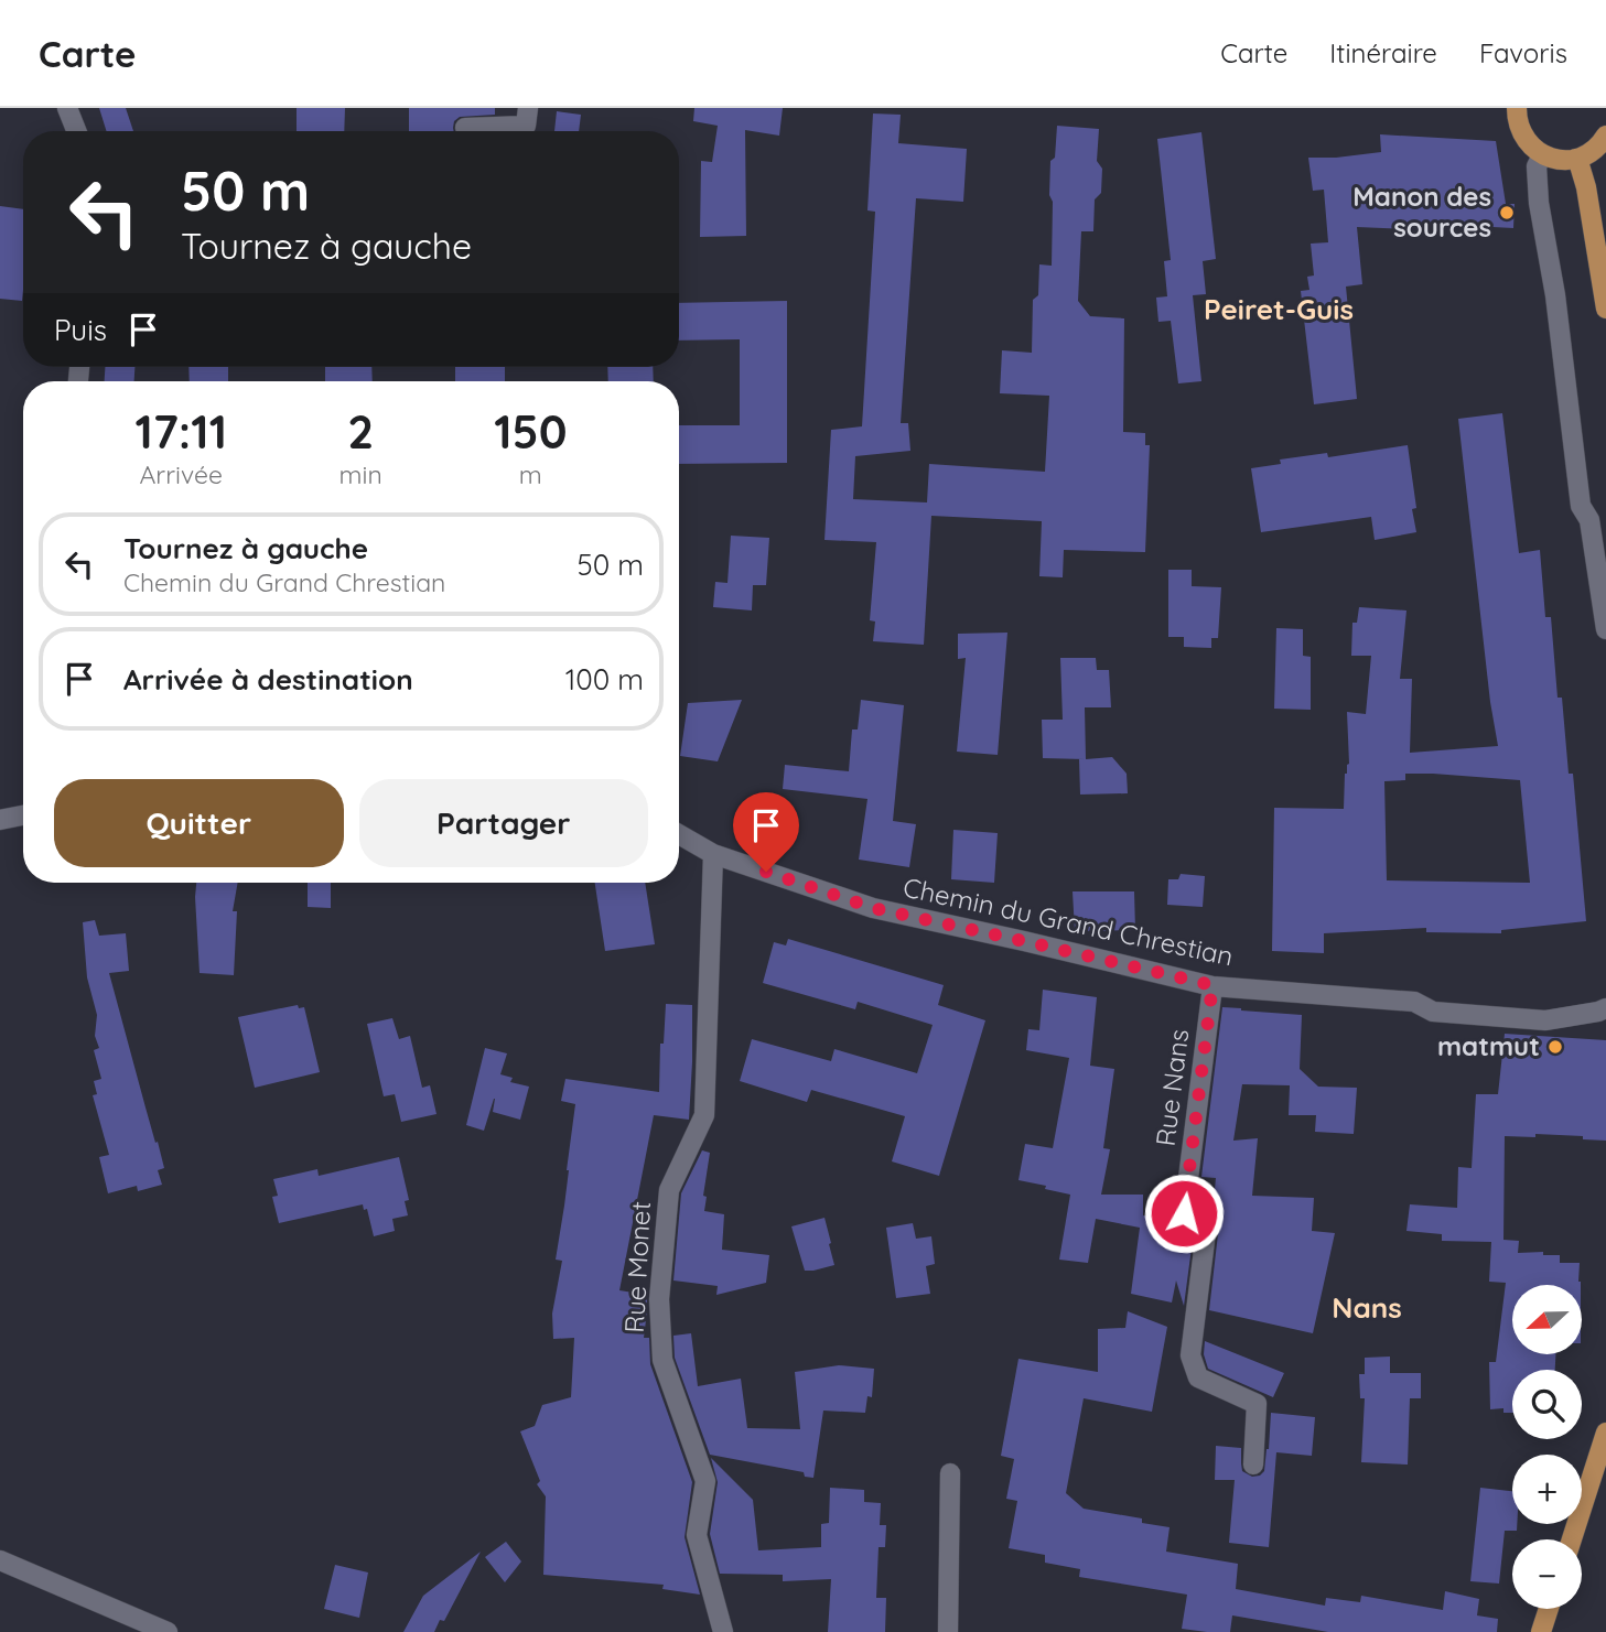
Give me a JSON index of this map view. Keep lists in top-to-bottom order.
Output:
{
  "streets": {
    "street": ["Chemin du Grand Chrestian", "Rue Nans", "Rue Monet"]
  },
  "crossings": [
    ["Chemin du Grand Chrestian", "Rue Nans"],
    ["Chemin du Grand Chrestian", "Rue Monet"]
  ],
  "districts": ["Peiret-Guis", "Nans"],
  "places": ["Manon des sources", "matmut"],
  "north": "left",
  "page": {
    "header": "Carte",
    "nav": ["Carte", "Itinéraire", "Favoris"],
    "turn": ["50 m", "Tournez à gauche"],
    "then": "Puis",
    "eta": [
      "17:11",
      "Arrivée",
      "2",
      "min",
      "150",
      "m"
    ],
    "list": [
      {
        "name": "Tournez à gauche",
        "note": "Chemin du Grand Chrestian",
        "value": "50 m"
      },
      {
        "name": "Arrivée à destination",
        "value": "100 m"
      }
    ],
    "buttons": ["Quitter", "Partager"],
    "map_buttons": ["+", "−"]
  }
}
